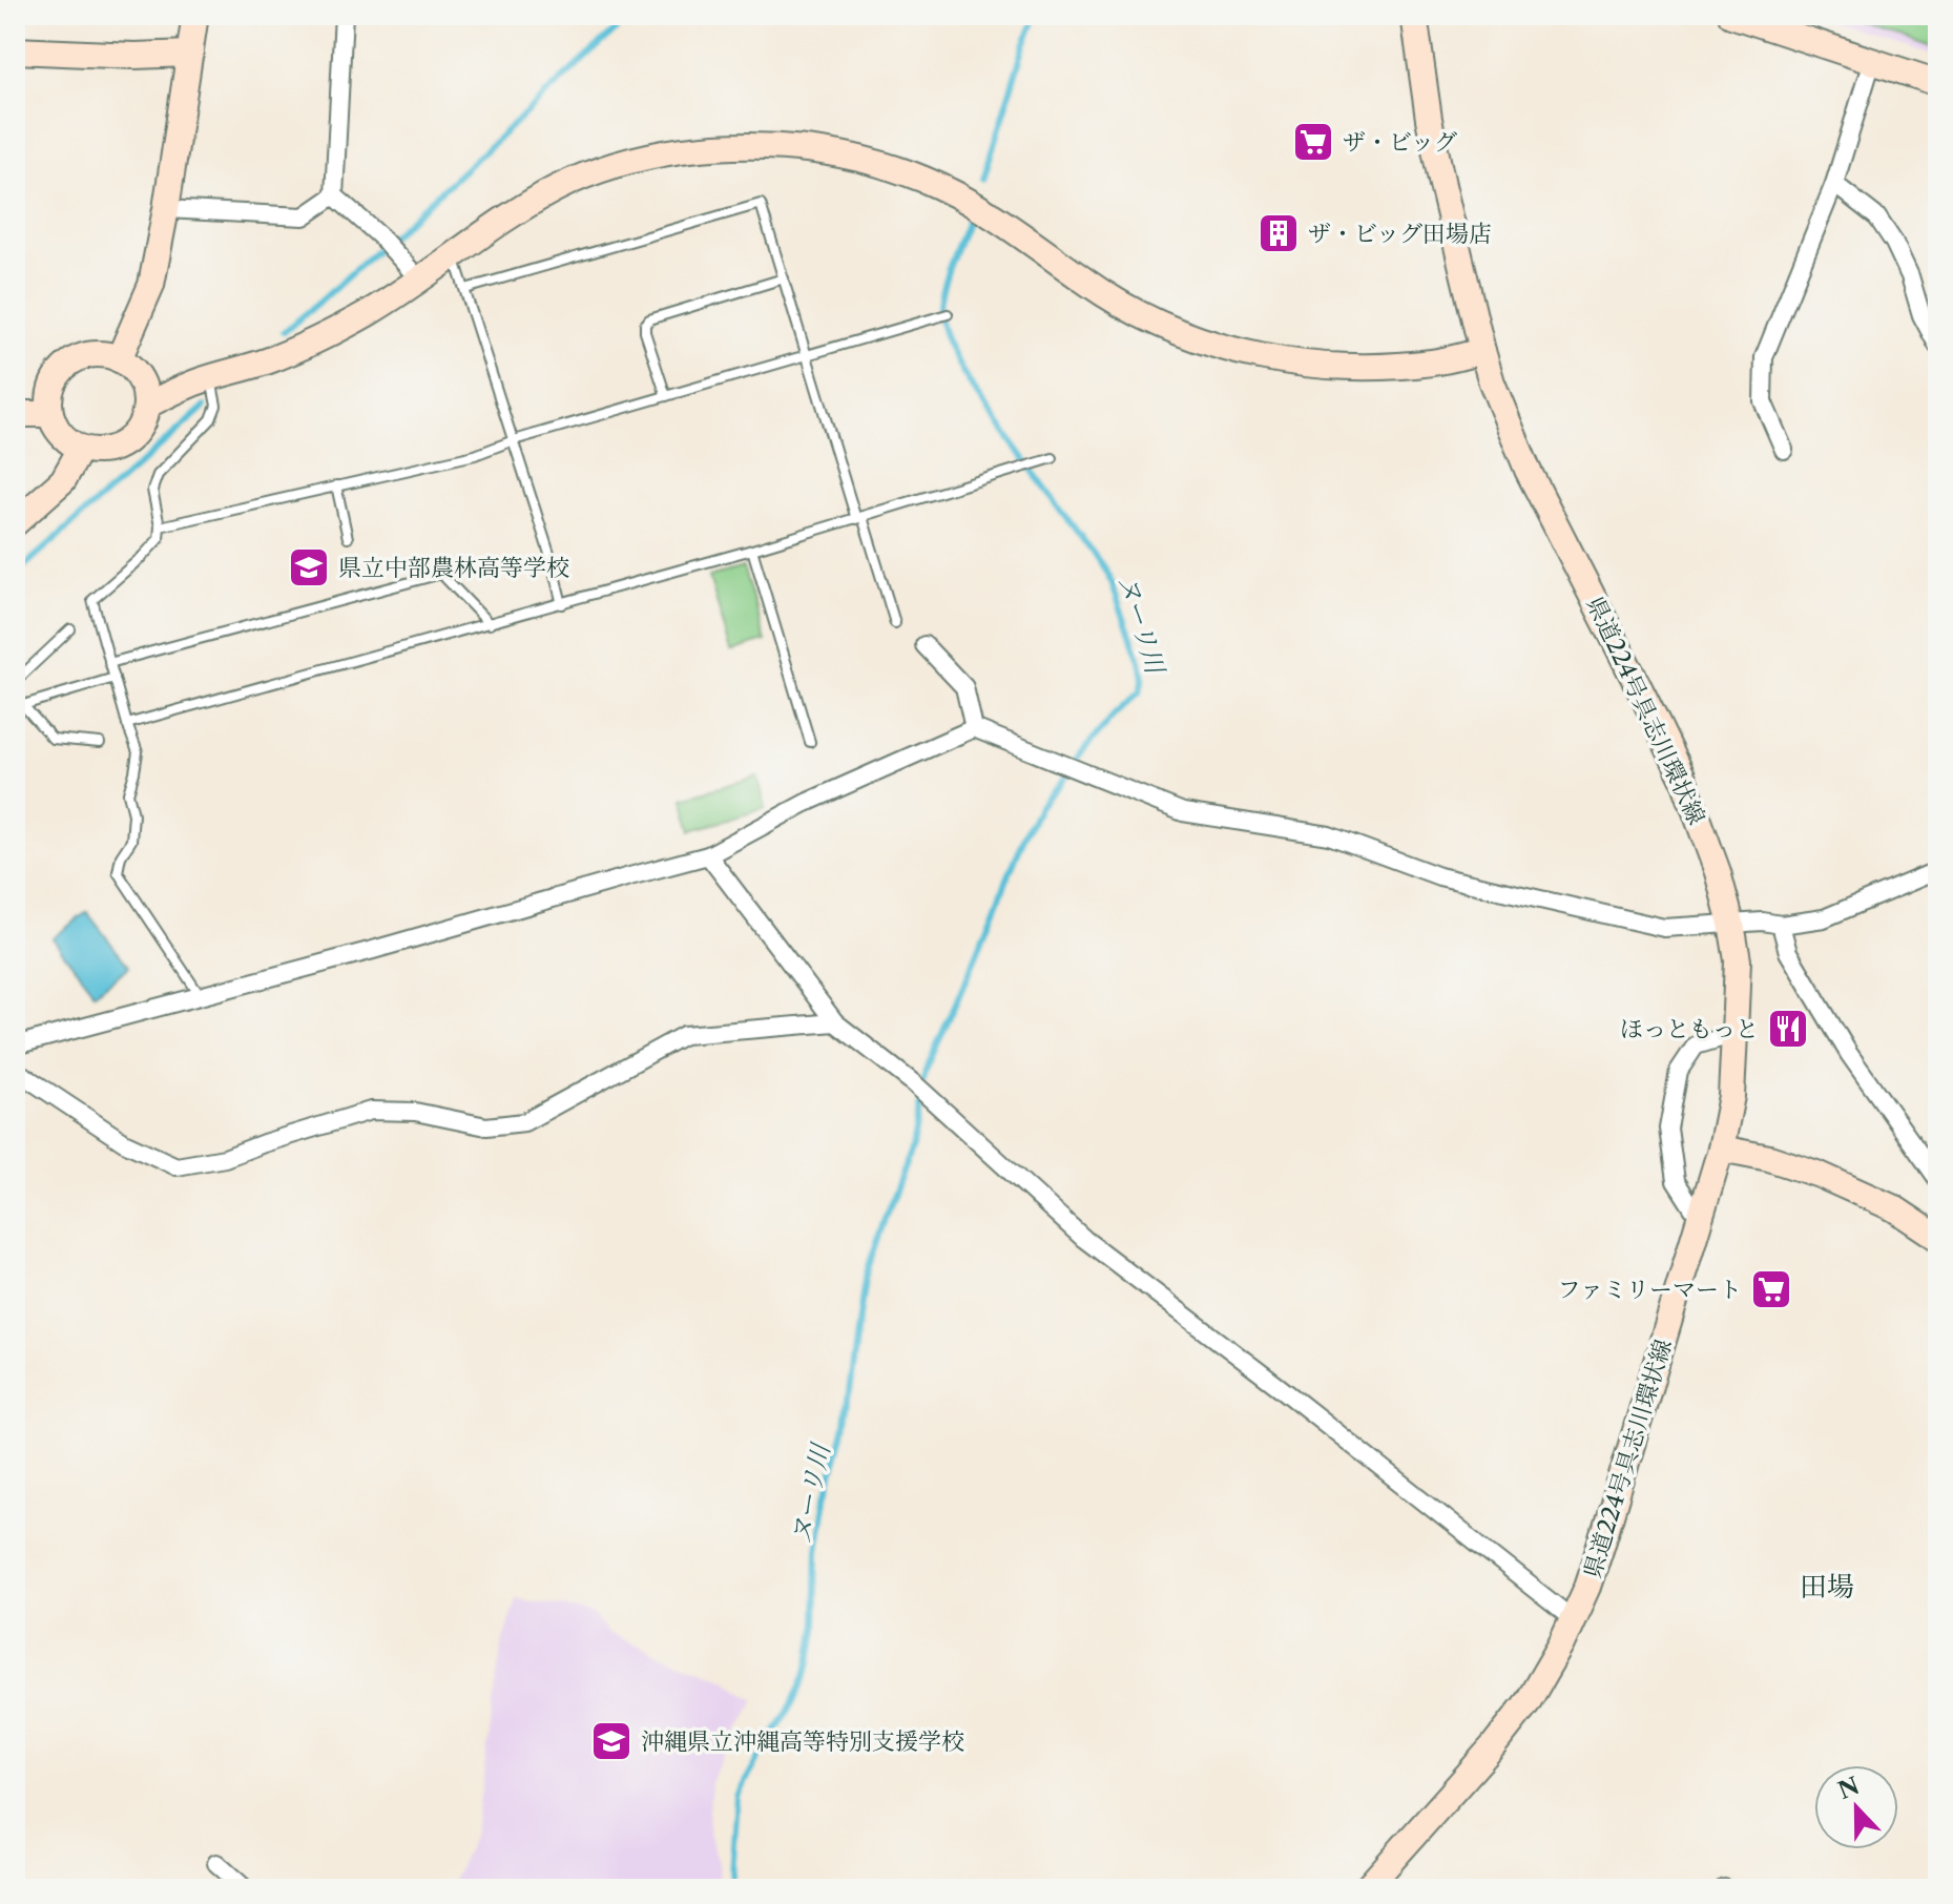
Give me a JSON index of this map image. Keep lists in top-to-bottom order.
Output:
{
  "streets": {
    "street": ["県道224号具志川環状線"]
  },
  "districts": ["田場"],
  "water": ["ヌーリ川"],
  "places": {
    "supermarket": ["ザ・ビッグ", "ファミリーマート"],
    "building": ["ザ・ビッグ田場店"],
    "school or university": ["県立中部農林高等学校", "沖縄県立沖縄高等特別支援学校"],
    "restaurant": ["ほっともっと"]
  },
  "north": "top"
}
